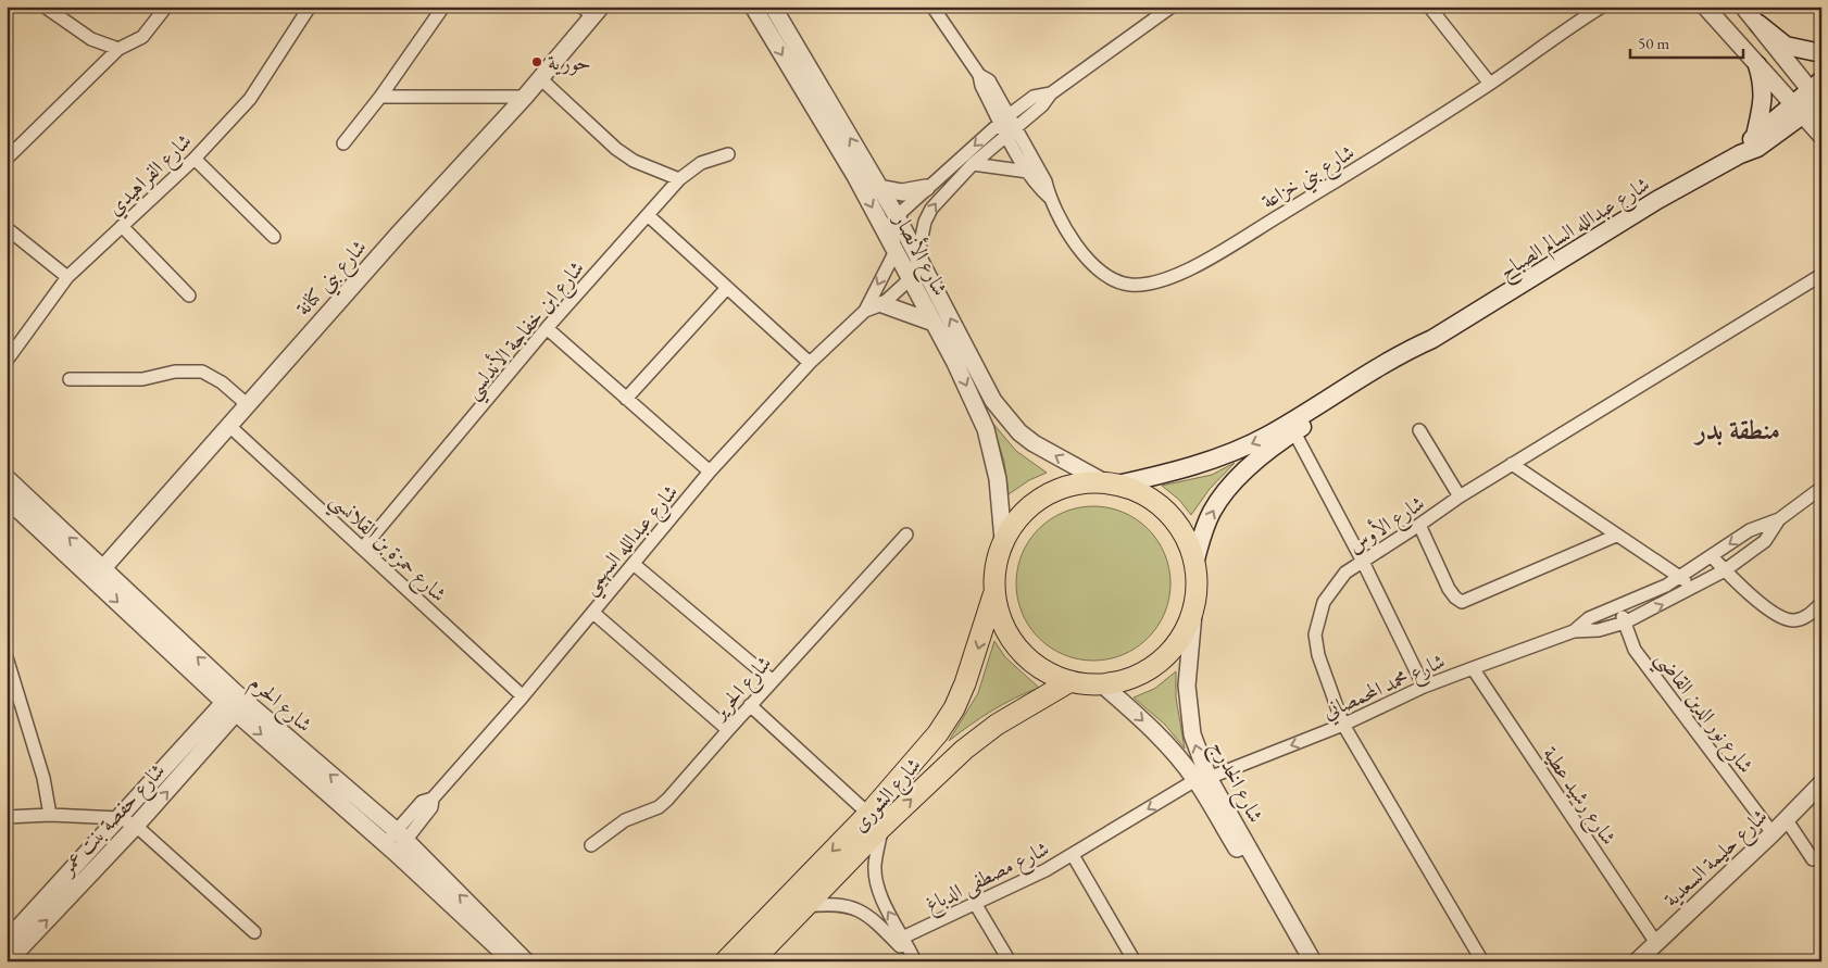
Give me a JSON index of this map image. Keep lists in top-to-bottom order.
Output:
{
  "streets": {
    "main road": ["شارع عبدالله السالم الصباح", "شارع الشورى"],
    "street": [
      "شارع الفراهيدي",
      "شارع بني خزاعة",
      "شارع الأنصار",
      "شارع بني كنانة",
      "شارع ابن خفاجة الأندلسي",
      "شارع الأوس",
      "شارع عبدالله السهمي",
      "شارع حمزة بن القلانسي",
      "شارع محمد المحمصاني",
      "شارع الحرير",
      "شارع الحرم",
      "شارع نور الدين القاضي",
      "شارع الخدرج",
      "شارع رشيد عطية",
      "شارع حفصة بنت عمر",
      "شارع حليمة السعدية",
      "شارع مصطفى الدباغ"
    ]
  },
  "crossings": [
    ["شارع عبدالله السالم الصباح", "شارع الأنصار"],
    ["شارع الأنصار", "شارع عبدالله السهمي"],
    ["شارع بني كنانة", "شارع حمزة بن القلانسي"],
    ["شارع بني كنانة", "شارع الحرم"],
    ["شارع ابن خفاجة الأندلسي", "شارع حمزة بن القلانسي"],
    ["شارع الأوس", "شارع محمد المحمصاني"],
    ["شارع عبدالله السهمي", "شارع حمزة بن القلانسي"],
    ["شارع عبدالله السهمي", "شارع الحرم"],
    ["شارع محمد المحمصاني", "شارع نور الدين القاضي"],
    ["شارع محمد المحمصاني", "شارع الخدرج"],
    ["شارع محمد المحمصاني", "شارع رشيد عطية"],
    ["شارع محمد المحمصاني", "شارع مصطفى الدباغ"],
    ["شارع الحرم", "شارع حفصة بنت عمر"],
    ["شارع نور الدين القاضي", "شارع حليمة السعدية"],
    ["شارع رشيد عطية", "شارع حليمة السعدية"]
  ],
  "districts": ["منطقة بدر"],
  "places": ["حورية"],
  "scale_bar": "50 m"
}
